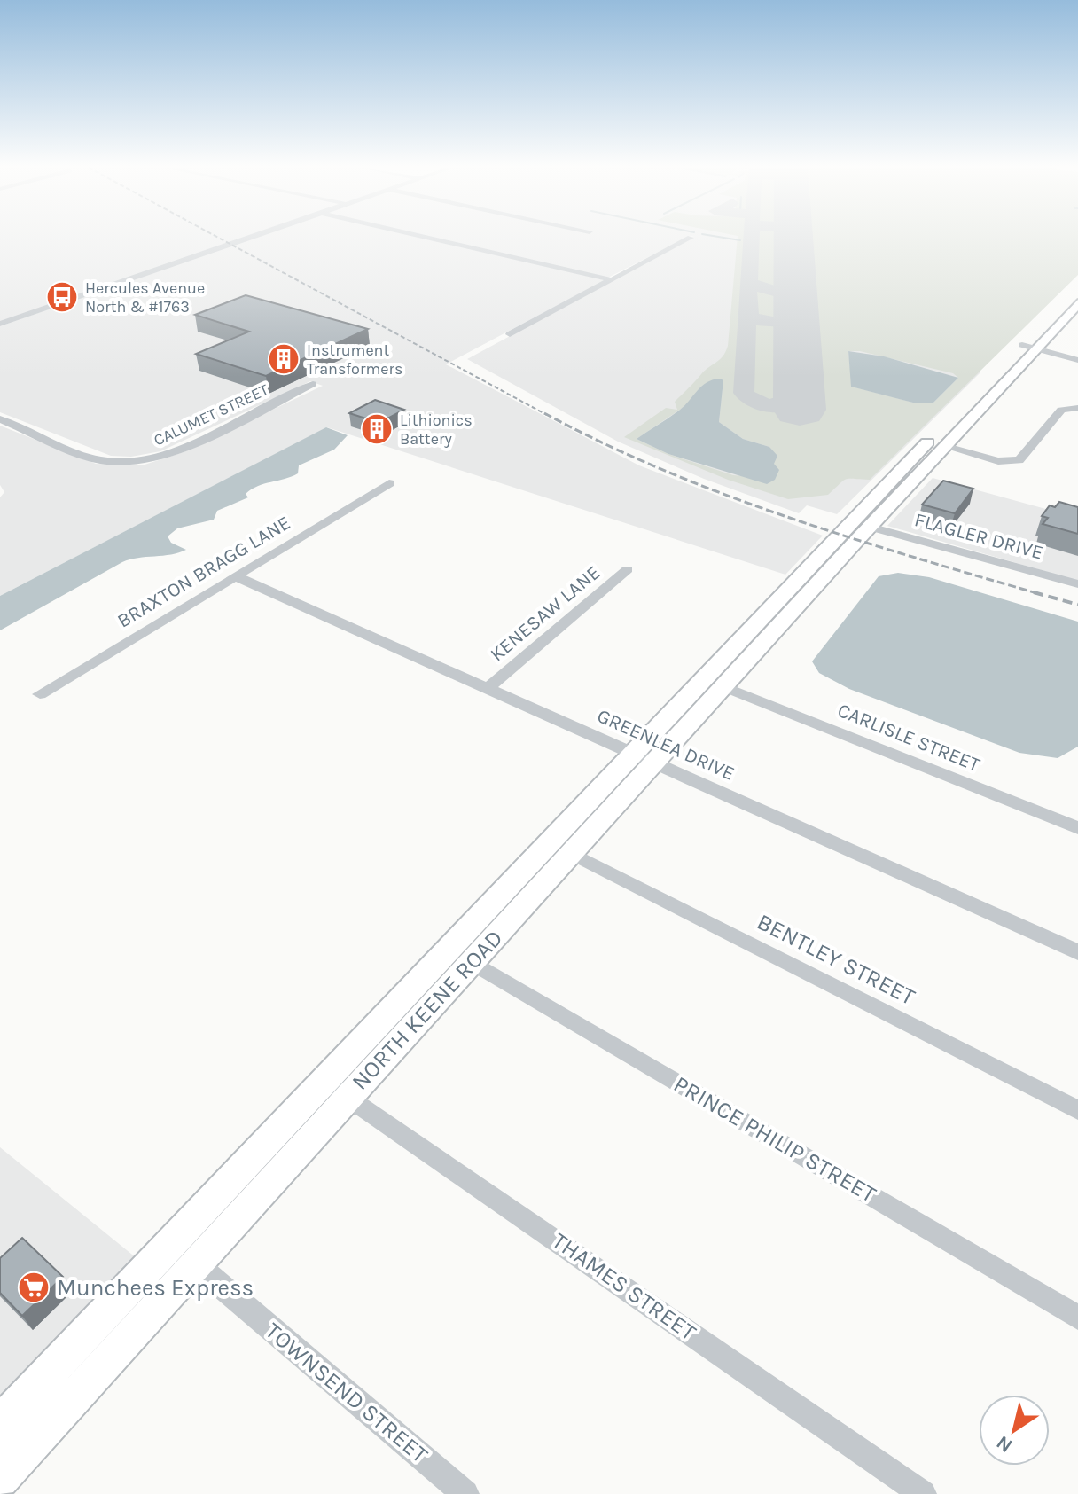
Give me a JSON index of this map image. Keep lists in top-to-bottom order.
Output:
{
  "streets": {
    "main road": ["NORTH KEENE ROAD"],
    "street": [
      "CALUMET STREET",
      "FLAGLER DRIVE",
      "BRAXTON BRAGG LANE",
      "KENESAW LANE",
      "CARLISLE STREET",
      "GREENLEA DRIVE",
      "BENTLEY STREET",
      "PRINCE PHILIP STREET",
      "THAMES STREET",
      "TOWNSEND STREET"
    ]
  },
  "crossings": [
    ["FLAGLER DRIVE", "NORTH KEENE ROAD"],
    ["BRAXTON BRAGG LANE", "GREENLEA DRIVE"],
    ["KENESAW LANE", "GREENLEA DRIVE"],
    ["CARLISLE STREET", "NORTH KEENE ROAD"],
    ["GREENLEA DRIVE", "NORTH KEENE ROAD"],
    ["BENTLEY STREET", "NORTH KEENE ROAD"],
    ["NORTH KEENE ROAD", "PRINCE PHILIP STREET"],
    ["NORTH KEENE ROAD", "THAMES STREET"],
    ["NORTH KEENE ROAD", "TOWNSEND STREET"]
  ],
  "places": {
    "bus stop": ["Hercules Avenue North & #1763"],
    "building": ["Instrument Transformers", "Lithionics Battery"],
    "supermarket": ["Munchees Express"]
  },
  "north": "bottom left"
}
